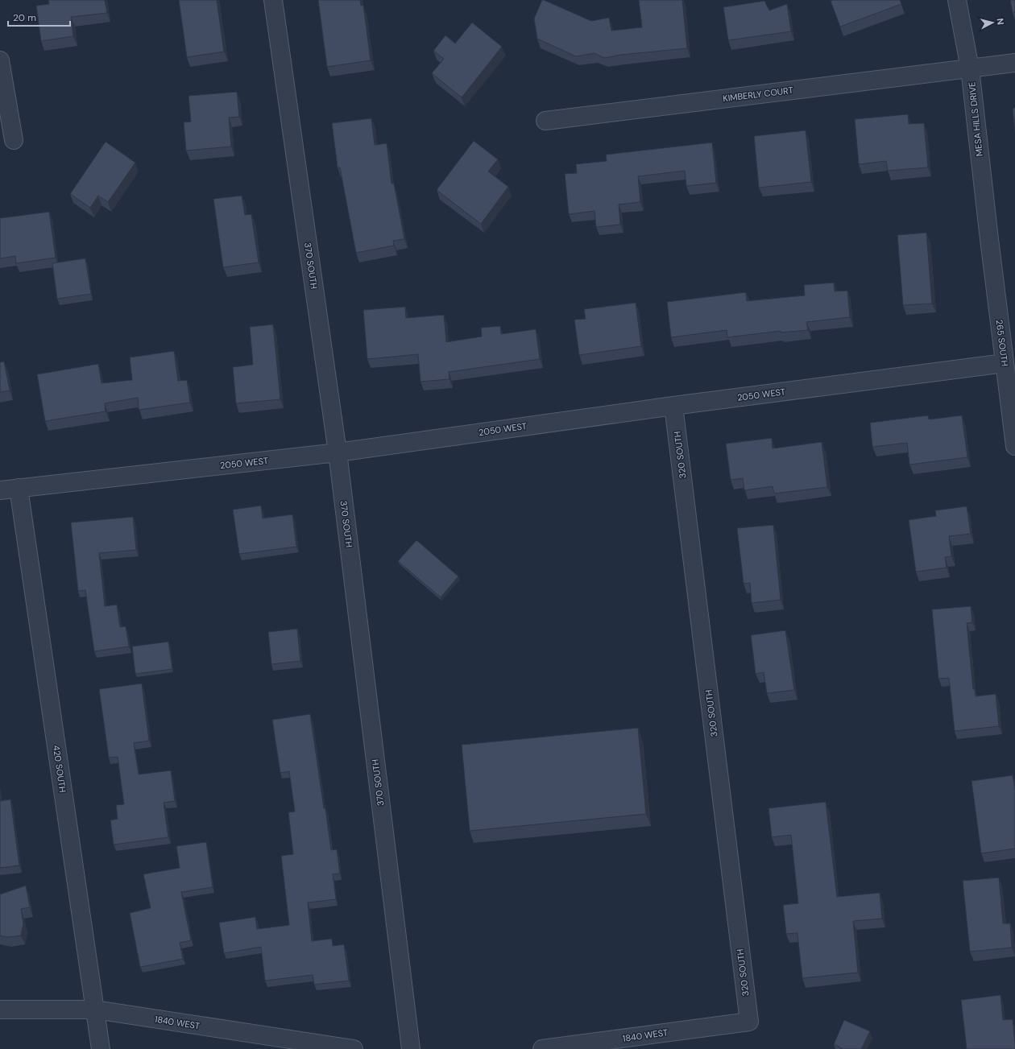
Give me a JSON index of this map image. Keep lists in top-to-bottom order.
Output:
{
  "streets": {
    "street": [
      "KIMBERLY COURT",
      "MESA HILLS DRIVE",
      "370 SOUTH",
      "265 SOUTH",
      "2050 WEST",
      "320 SOUTH",
      "420 SOUTH",
      "1840 WEST"
    ]
  },
  "crossings": [
    ["KIMBERLY COURT", "MESA HILLS DRIVE"],
    ["MESA HILLS DRIVE", "265 SOUTH"],
    ["370 SOUTH", "2050 WEST"],
    ["265 SOUTH", "2050 WEST"],
    ["2050 WEST", "320 SOUTH"],
    ["2050 WEST", "420 SOUTH"],
    ["320 SOUTH", "1840 WEST"],
    ["420 SOUTH", "1840 WEST"]
  ],
  "scale_bar": "20 m",
  "north": "right"
}
